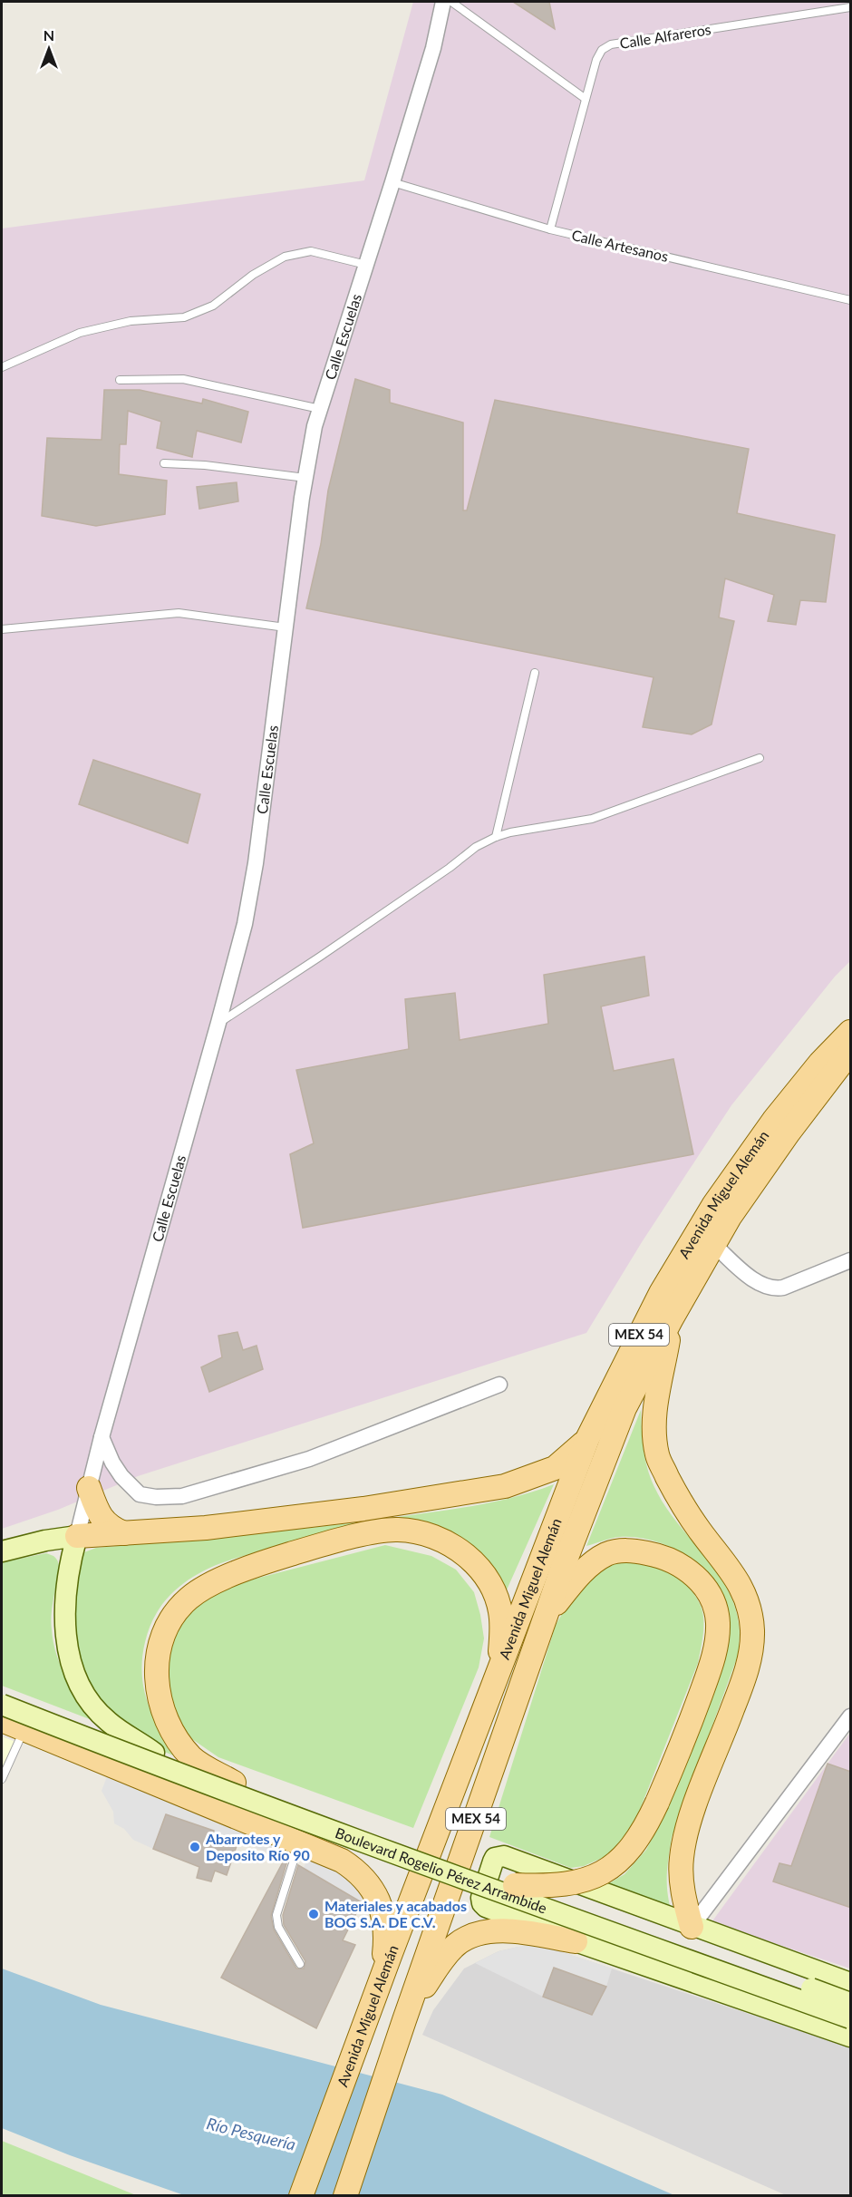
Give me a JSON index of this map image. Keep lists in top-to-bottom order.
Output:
{
  "streets": {
    "main road": ["Avenida Miguel Alemán", "MEX 54", "Boulevard Rogelio Pérez Arrambide"],
    "street": ["Calle Escuelas"],
    "lane": ["Calle Alfareros", "Calle Artesanos"]
  },
  "crossings": [
    ["Calle Alfareros", "Calle Artesanos"],
    ["Calle Artesanos", "Calle Escuelas"],
    ["Avenida Miguel Alemán", "Boulevard Rogelio Pérez Arrambide"]
  ],
  "water": ["Río Pesquería"],
  "places": ["Abarrotes y Deposito Río 90", "Materiales y acabados BOG S.A. DE C.V."],
  "north": "top"
}
